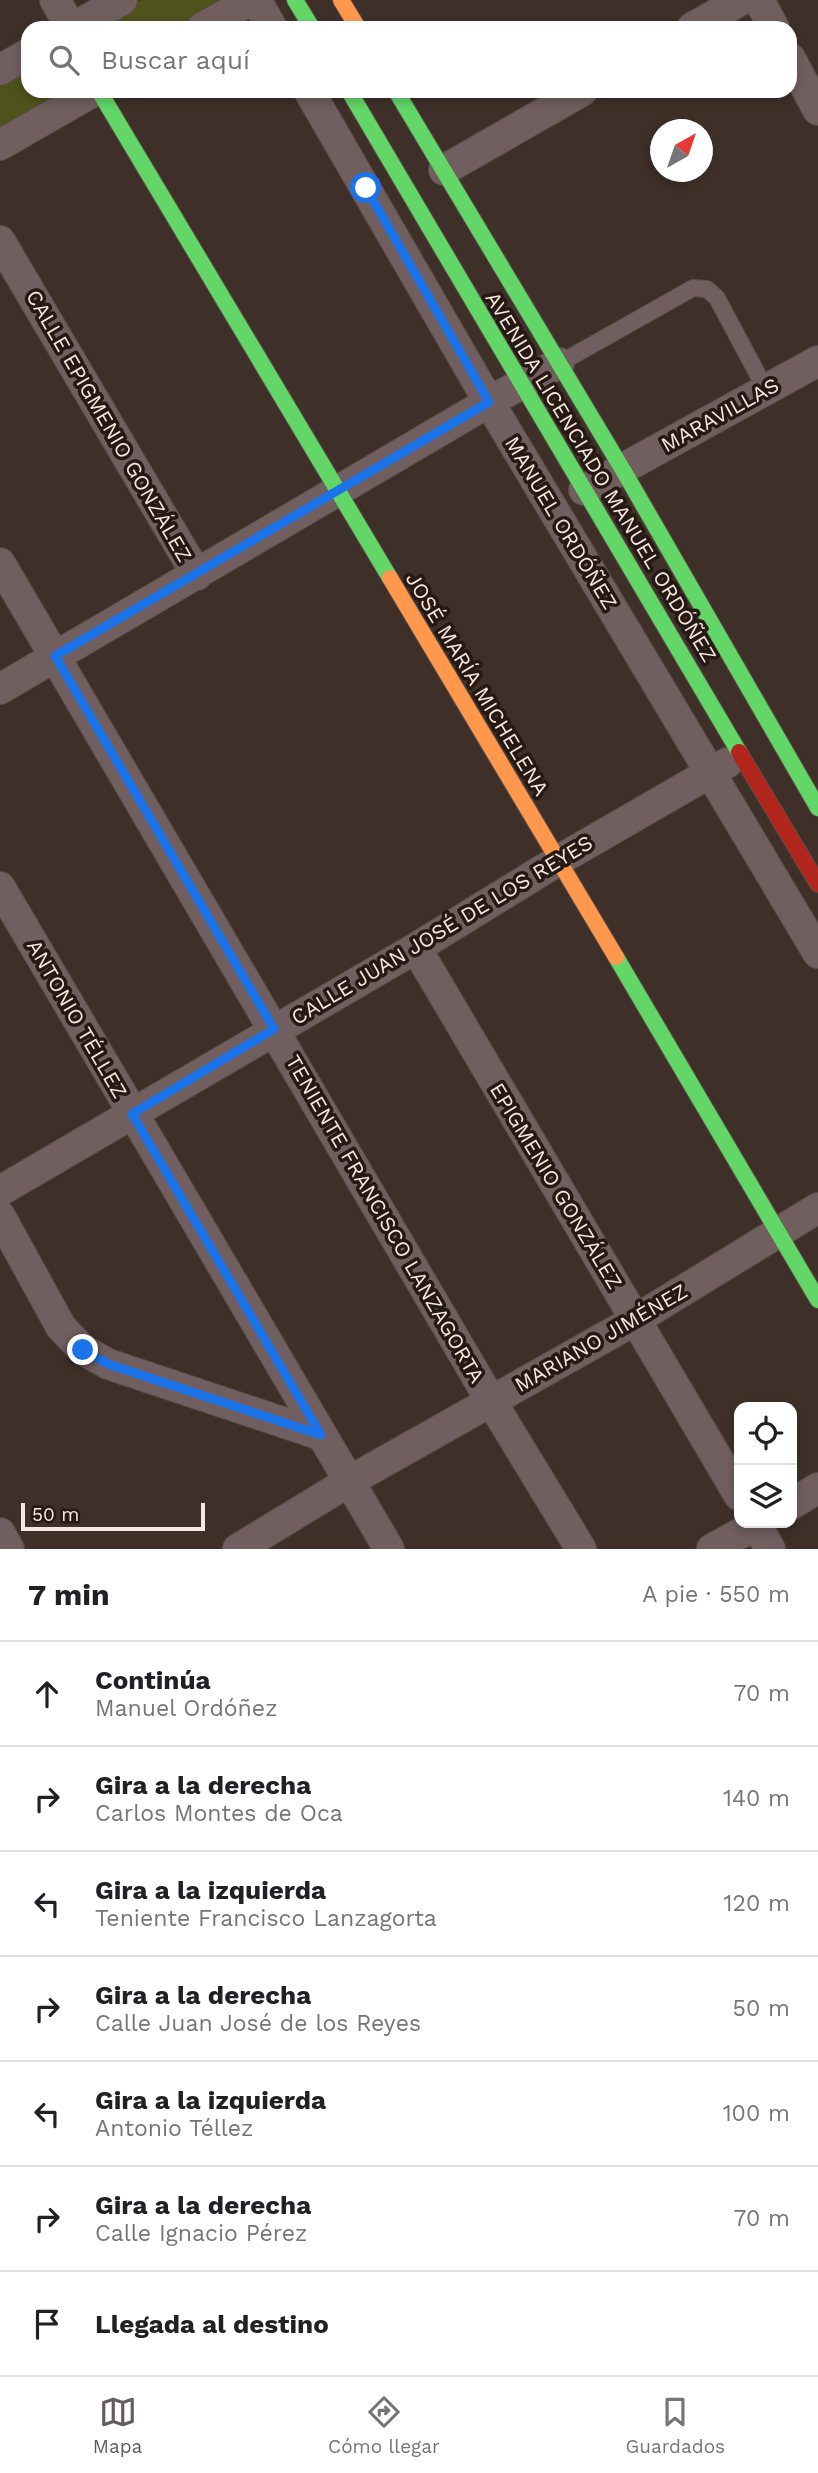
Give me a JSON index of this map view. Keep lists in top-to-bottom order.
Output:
{
  "streets": {
    "main road": ["AVENIDA LICENCIADO MANUEL ORDÓÑEZ", "JOSÉ MARÍA MICHELENA"],
    "street": [
      "MARAVILLAS",
      "CALLE EPIGMENIO GONZÁLEZ",
      "MANUEL ORDÓÑEZ",
      "CALLE JUAN JOSÉ DE LOS REYES",
      "ANTONIO TÉLLEZ",
      "EPIGMENIO GONZÁLEZ",
      "TENIENTE FRANCISCO LANZAGORTA",
      "MARIANO JIMÉNEZ"
    ]
  },
  "crossings": [
    ["MARAVILLAS", "AVENIDA LICENCIADO MANUEL ORDÓÑEZ"],
    ["AVENIDA LICENCIADO MANUEL ORDÓÑEZ", "CALLE JUAN JOSÉ DE LOS REYES"],
    ["MANUEL ORDÓÑEZ", "CALLE JUAN JOSÉ DE LOS REYES"],
    ["JOSÉ MARÍA MICHELENA", "CALLE JUAN JOSÉ DE LOS REYES"],
    ["JOSÉ MARÍA MICHELENA", "MARIANO JIMÉNEZ"],
    ["CALLE JUAN JOSÉ DE LOS REYES", "ANTONIO TÉLLEZ"],
    ["CALLE JUAN JOSÉ DE LOS REYES", "EPIGMENIO GONZÁLEZ"],
    ["CALLE JUAN JOSÉ DE LOS REYES", "TENIENTE FRANCISCO LANZAGORTA"],
    ["ANTONIO TÉLLEZ", "MARIANO JIMÉNEZ"],
    ["EPIGMENIO GONZÁLEZ", "MARIANO JIMÉNEZ"],
    ["TENIENTE FRANCISCO LANZAGORTA", "MARIANO JIMÉNEZ"]
  ],
  "scale_bar": "50 m",
  "north": "top right",
  "page": {
    "search": "Buscar aquí",
    "scale": "50 m",
    "heading": ["7 min", "A pie · 550 m"],
    "list": [
      ["Continúa", "Manuel Ordóñez", "70 m"],
      ["Gira a la derecha", "Carlos Montes de Oca", "140 m"],
      ["Gira a la izquierda", "Teniente Francisco Lanzagorta", "120 m"],
      ["Gira a la derecha", "Calle Juan José de los Reyes", "50 m"],
      ["Gira a la izquierda", "Antonio Téllez", "100 m"],
      ["Gira a la derecha", "Calle Ignacio Pérez", "70 m"],
      "Llegada al destino"
    ],
    "nav": ["Mapa", "Cómo llegar", "Guardados"]
  }
}
